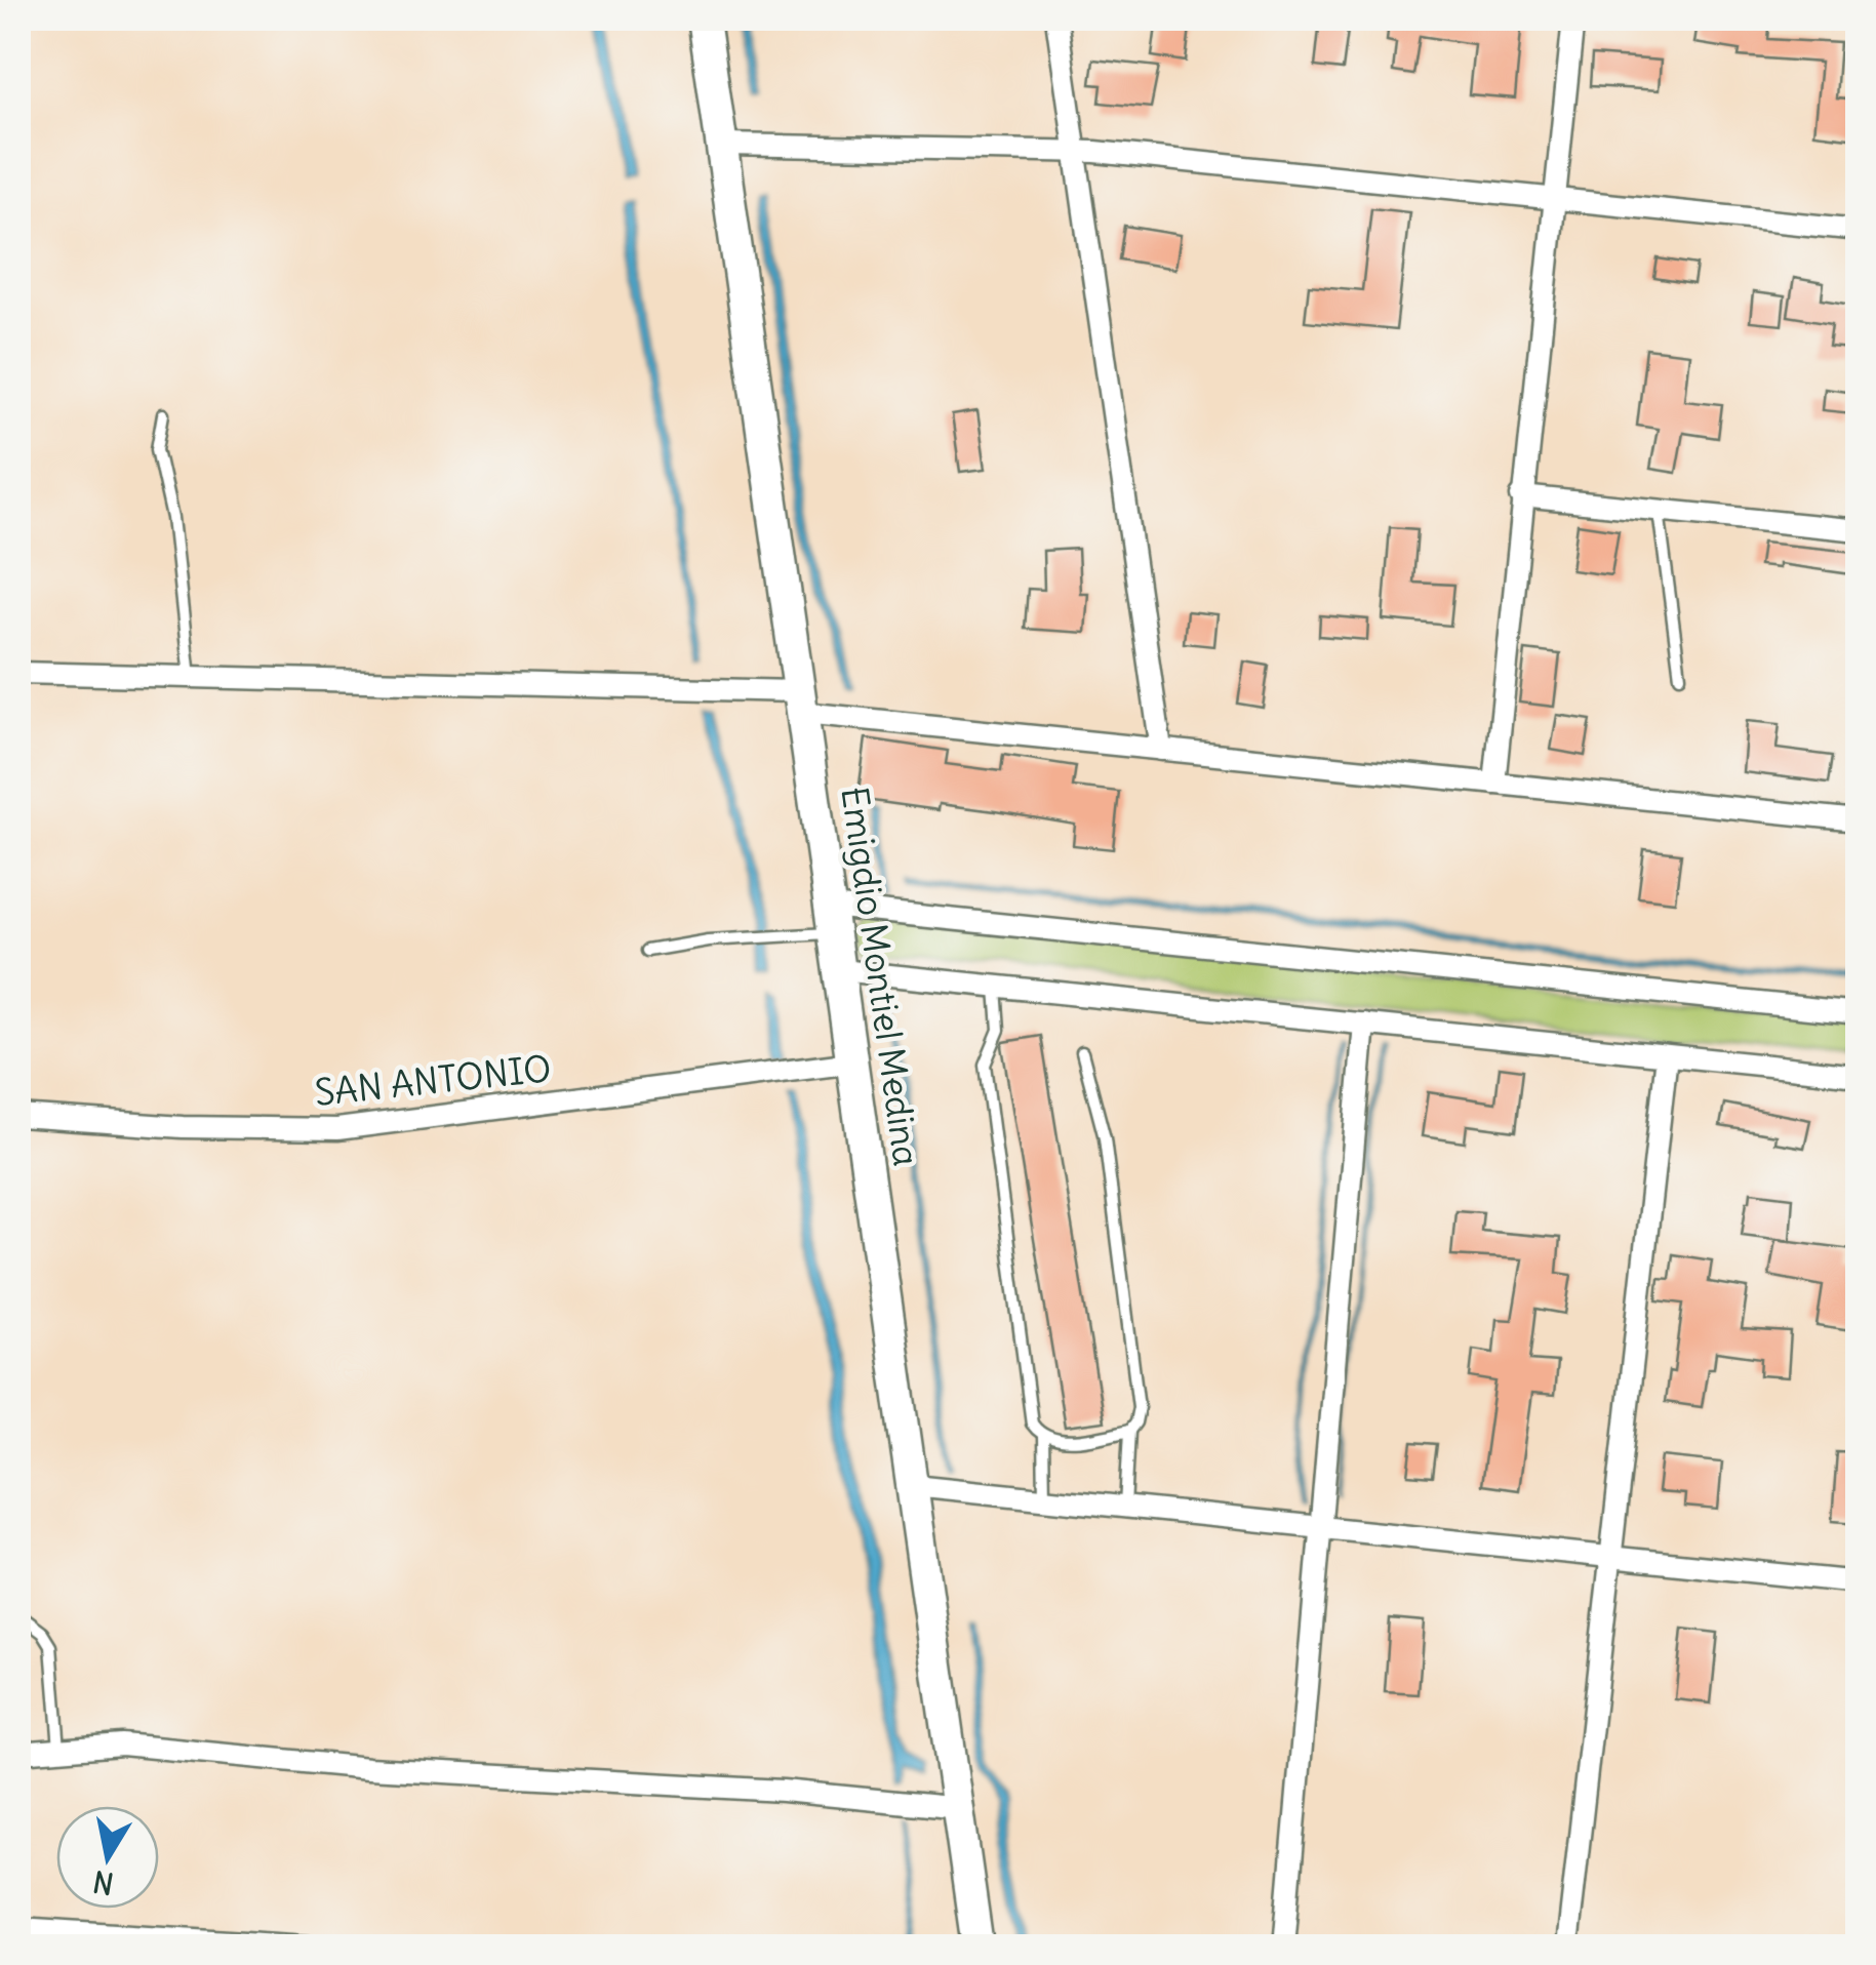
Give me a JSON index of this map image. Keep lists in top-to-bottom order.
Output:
{
  "streets": {
    "main road": ["Emigdio Montiel Medina"],
    "street": ["SAN ANTONIO"]
  },
  "crossings": [
    ["Emigdio Montiel Medina", "SAN ANTONIO"]
  ],
  "north": "bottom"
}
